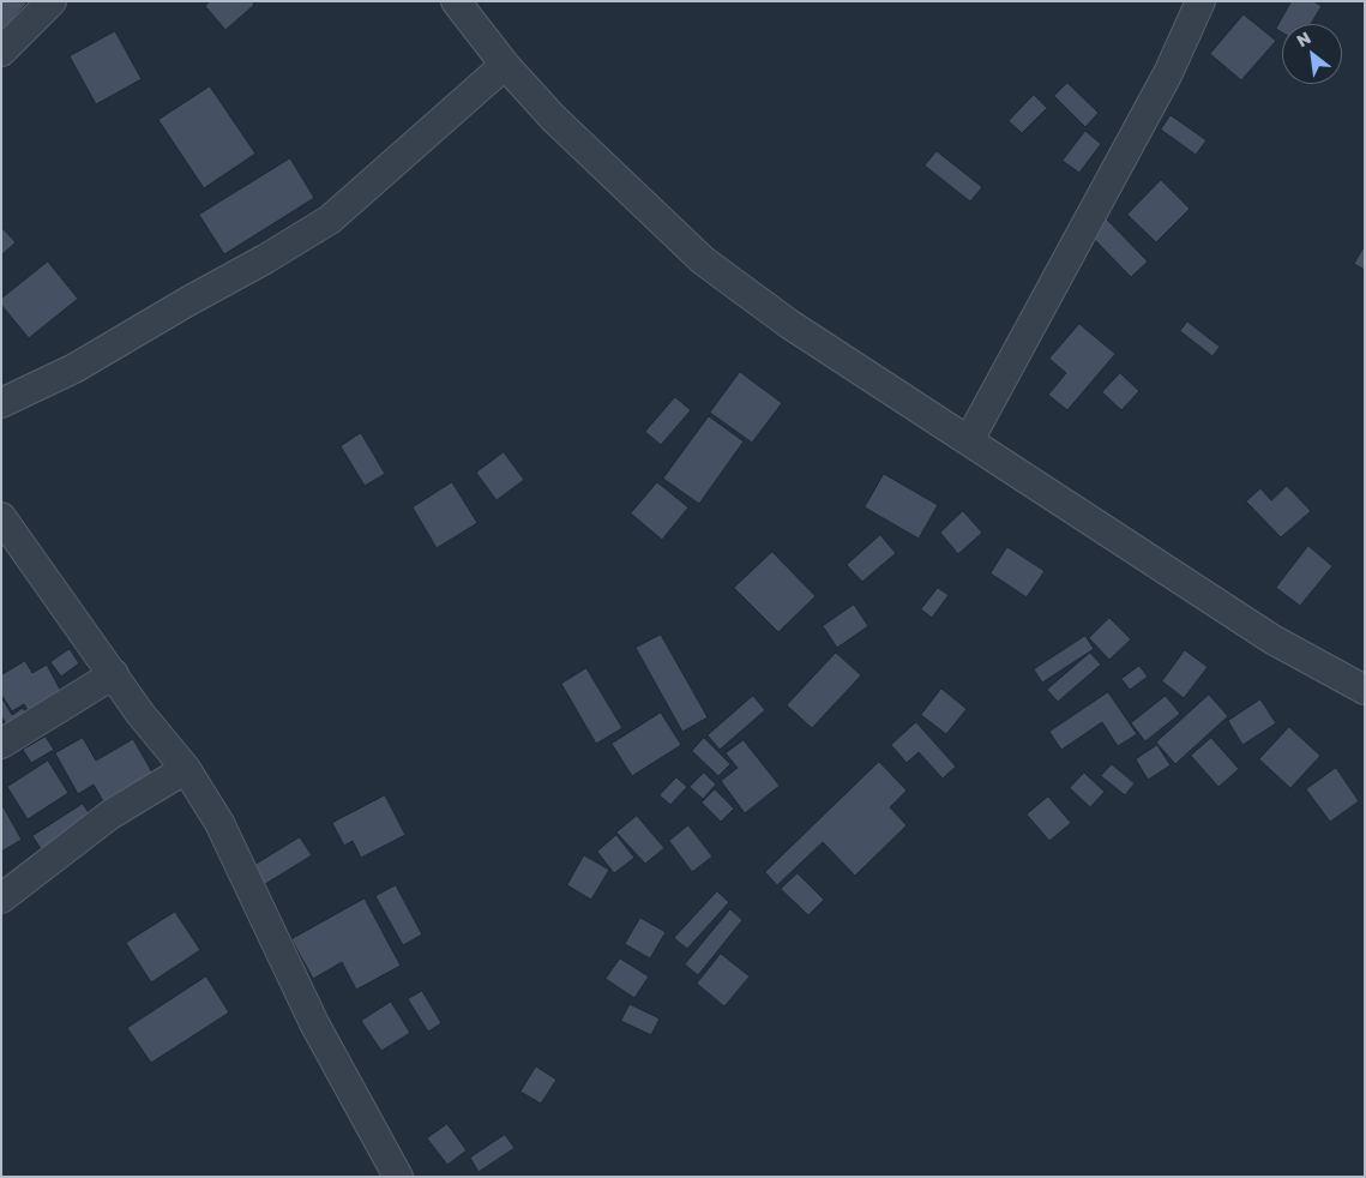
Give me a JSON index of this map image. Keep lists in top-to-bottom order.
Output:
{
  "north": "top left"
}
